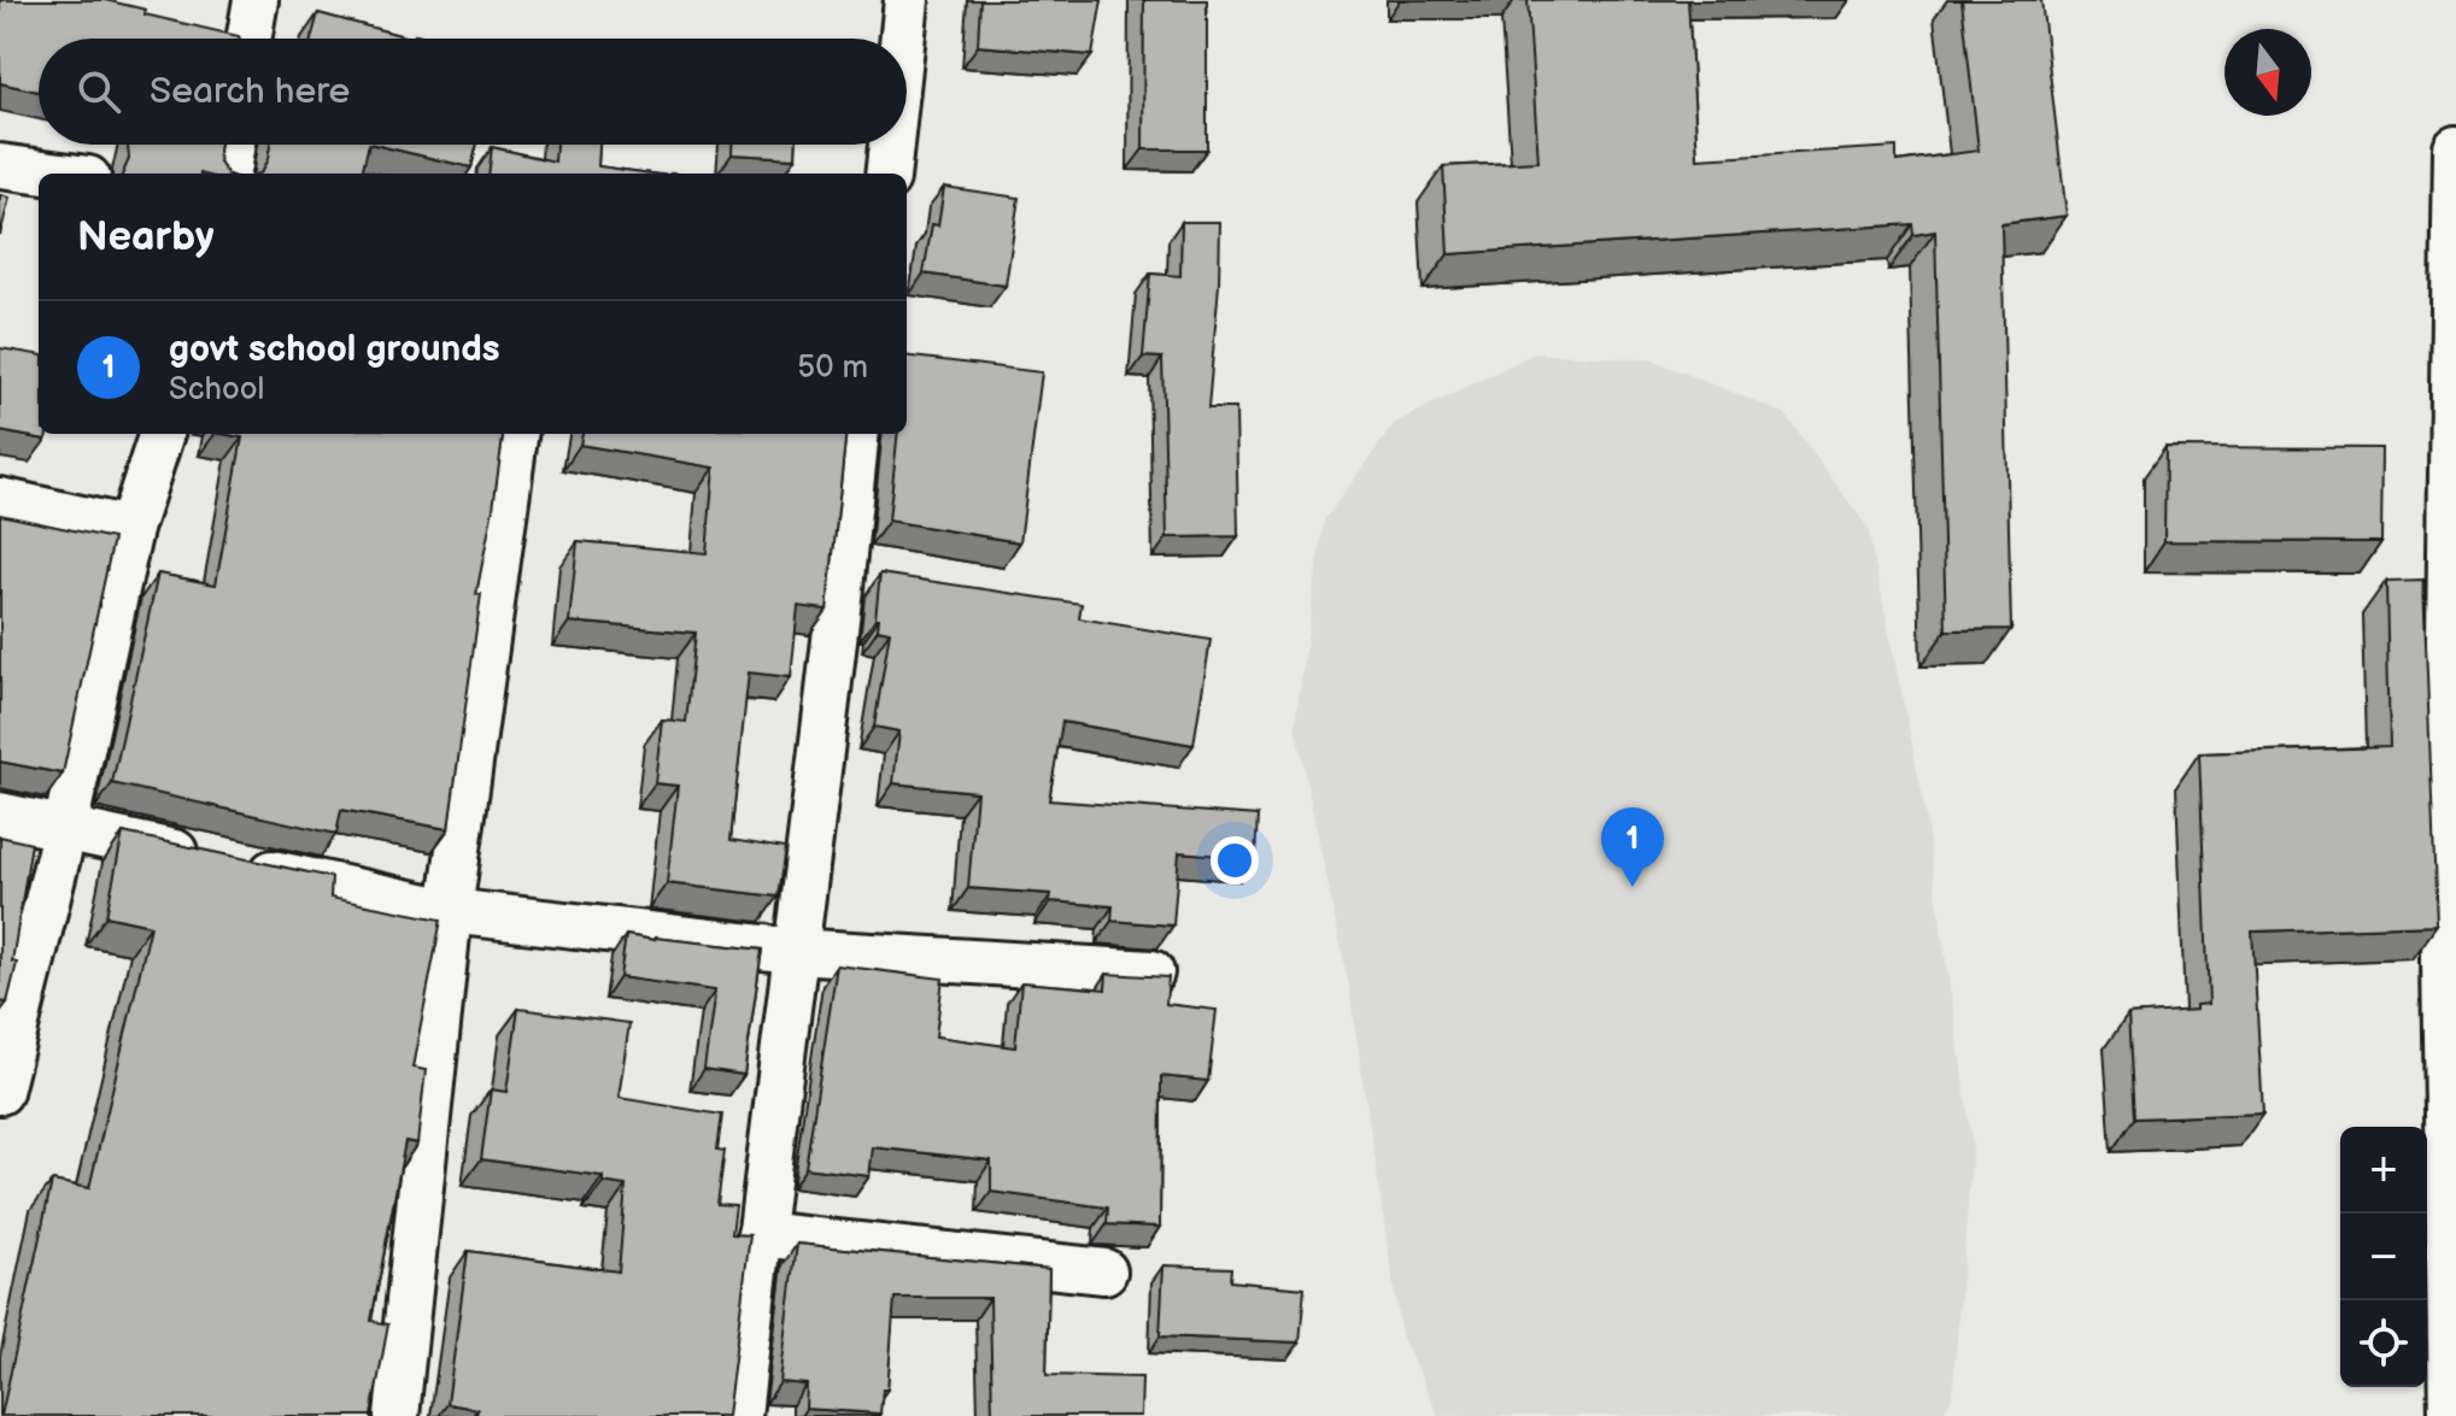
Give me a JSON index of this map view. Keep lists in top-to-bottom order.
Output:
{
  "north": "bottom",
  "page": {
    "search": "Search here",
    "heading": "Nearby",
    "list": [
      {
        "mark": "1",
        "name": "govt school grounds",
        "note": "School",
        "value": "50 m"
      }
    ],
    "pins": "1",
    "map_buttons": ["+", "−"]
  }
}
